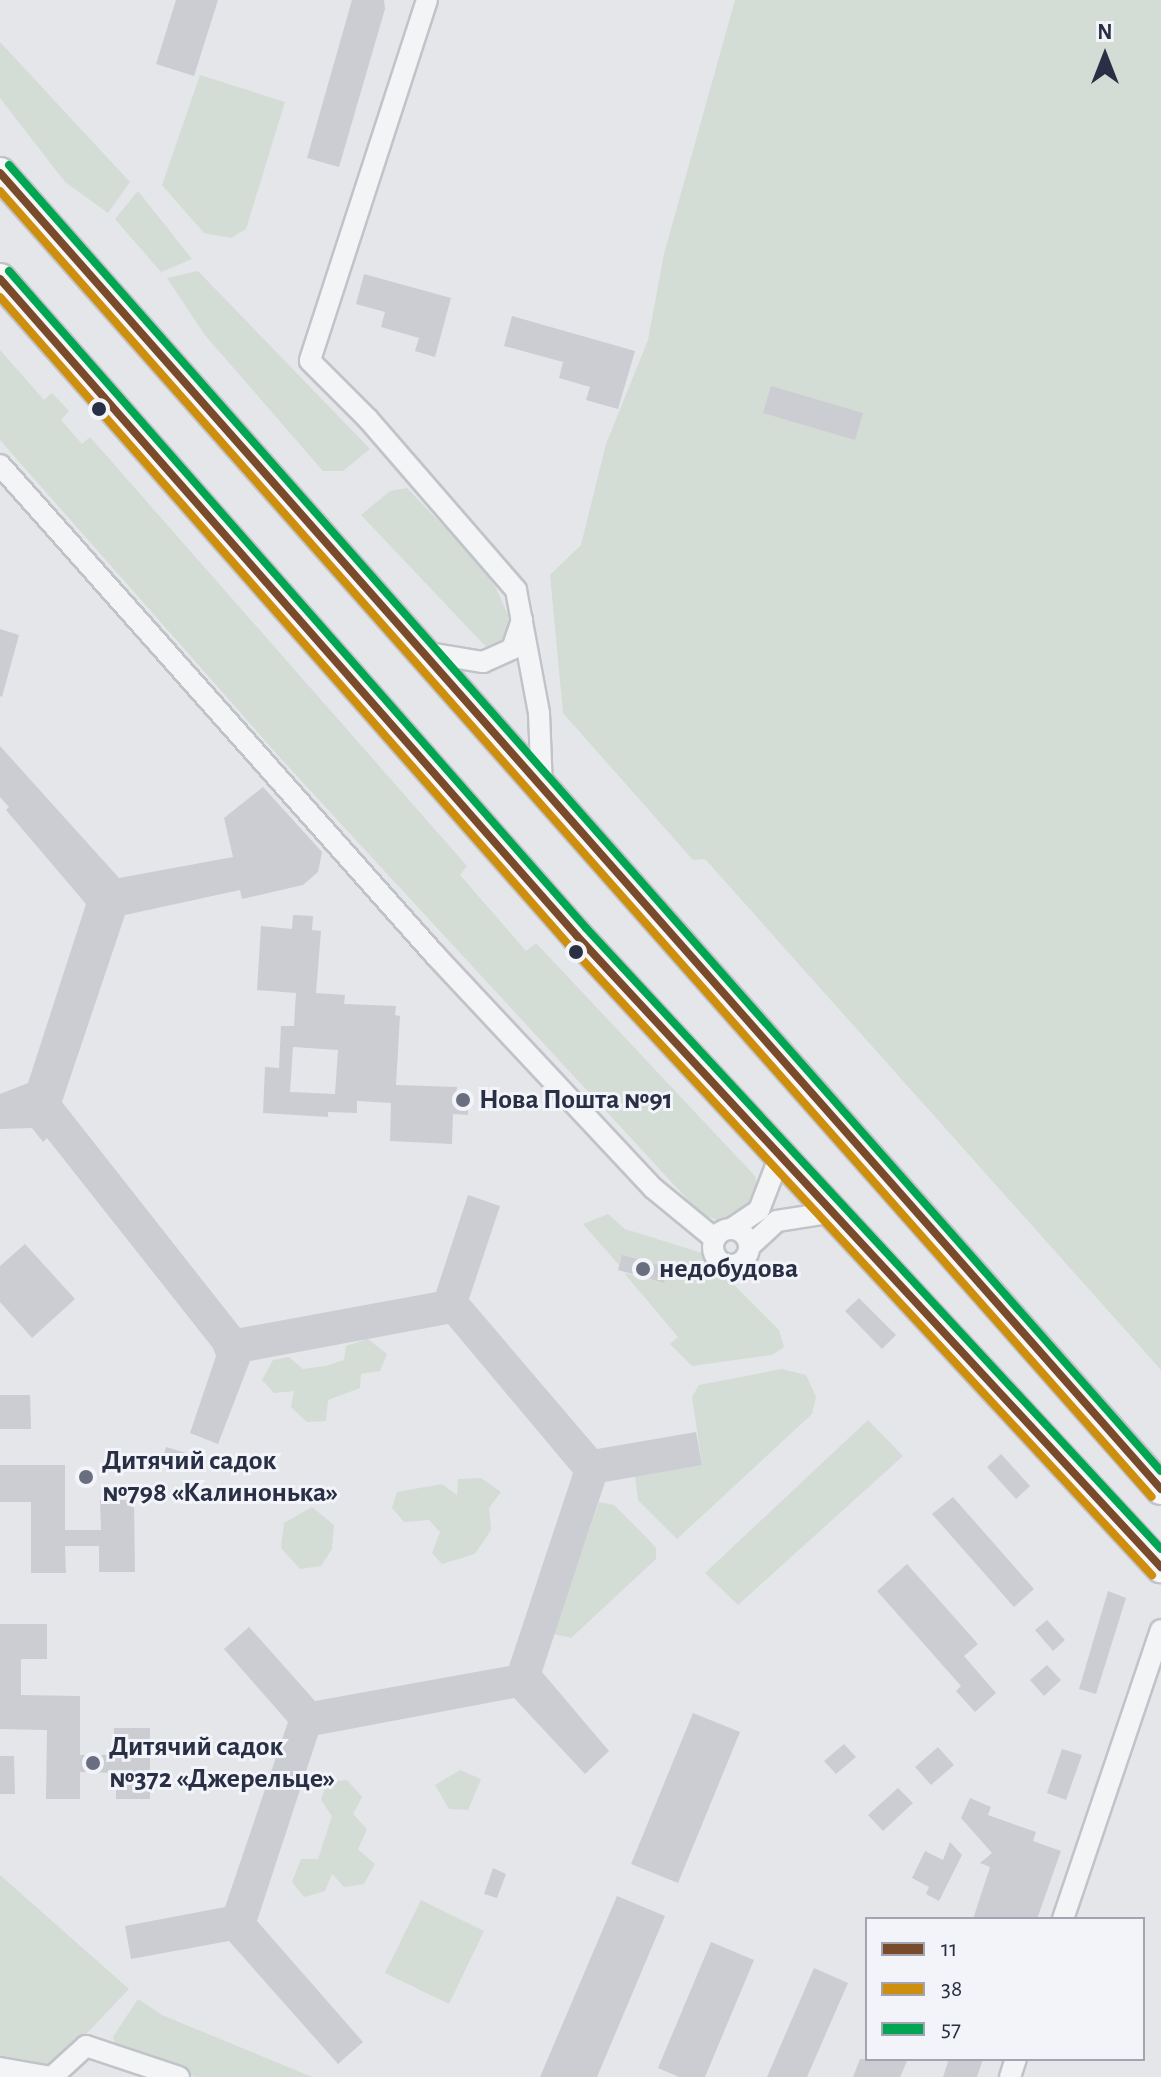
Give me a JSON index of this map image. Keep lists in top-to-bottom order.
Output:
{
  "places": [
    "Нова Пошта №91",
    "недобудова",
    "Дитячий садок №798 «Калинонька»",
    "Дитячий садок №372 «Джерельце»"
  ],
  "lines": ["transit line 57", "transit line 11", "transit line 38"],
  "legend": ["11", "38", "57"],
  "north": "top"
}
